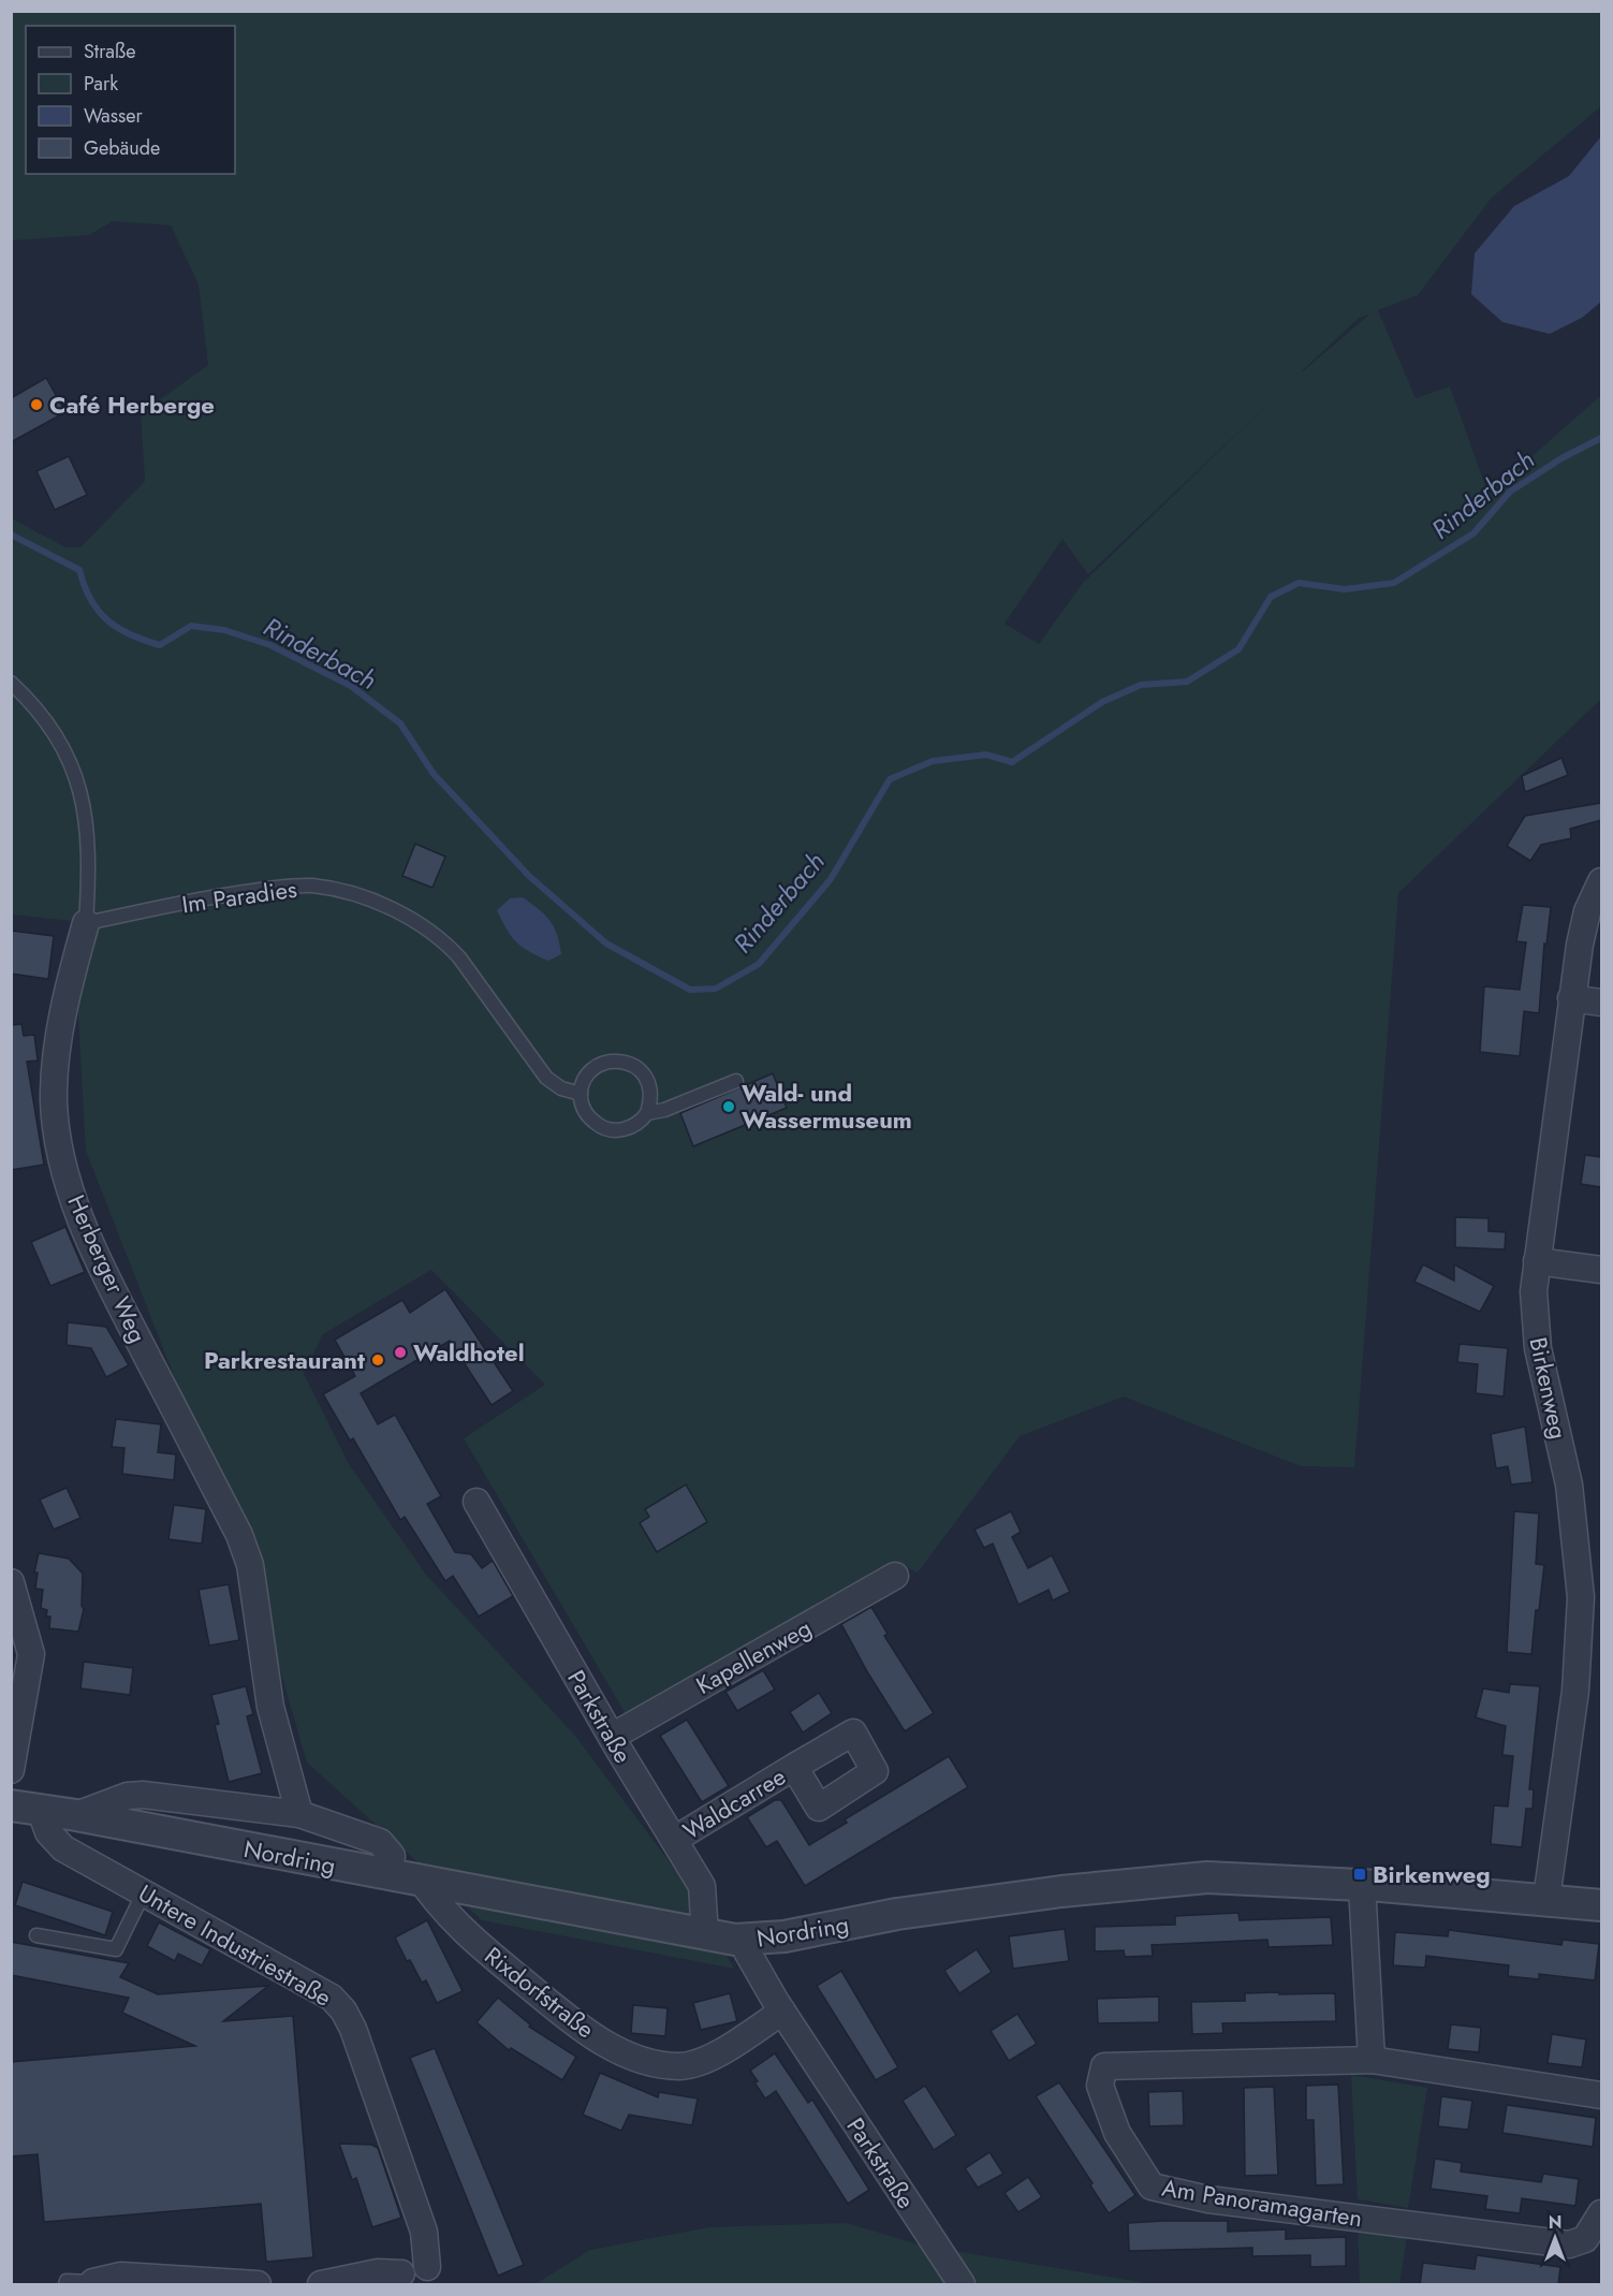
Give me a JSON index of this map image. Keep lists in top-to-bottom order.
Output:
{
  "streets": {
    "street": [
      "Herberger Weg",
      "Birkenweg",
      "Kapellenweg",
      "Parkstraße",
      "Waldcarree",
      "Nordring",
      "Untere Industriestraße",
      "Rixdorfstraße",
      "Am Panoramagarten"
    ],
    "lane": ["Im Paradies"]
  },
  "crossings": [
    ["Im Paradies", "Herberger Weg"],
    ["Birkenweg", "Nordring"],
    ["Kapellenweg", "Parkstraße"],
    ["Parkstraße", "Waldcarree"],
    ["Parkstraße", "Nordring"],
    ["Parkstraße", "Rixdorfstraße"],
    ["Nordring", "Untere Industriestraße"],
    ["Nordring", "Rixdorfstraße"]
  ],
  "water": ["Rinderbach"],
  "places": {
    "other": [
      "Café Herberge",
      "Wald- und Wassermuseum",
      "Waldhotel",
      "Parkrestaurant"
    ],
    "transit": ["Birkenweg"]
  },
  "legend": [
    "Straße",
    "Park",
    "Wasser",
    "Gebäude"
  ],
  "north": "top"
}
